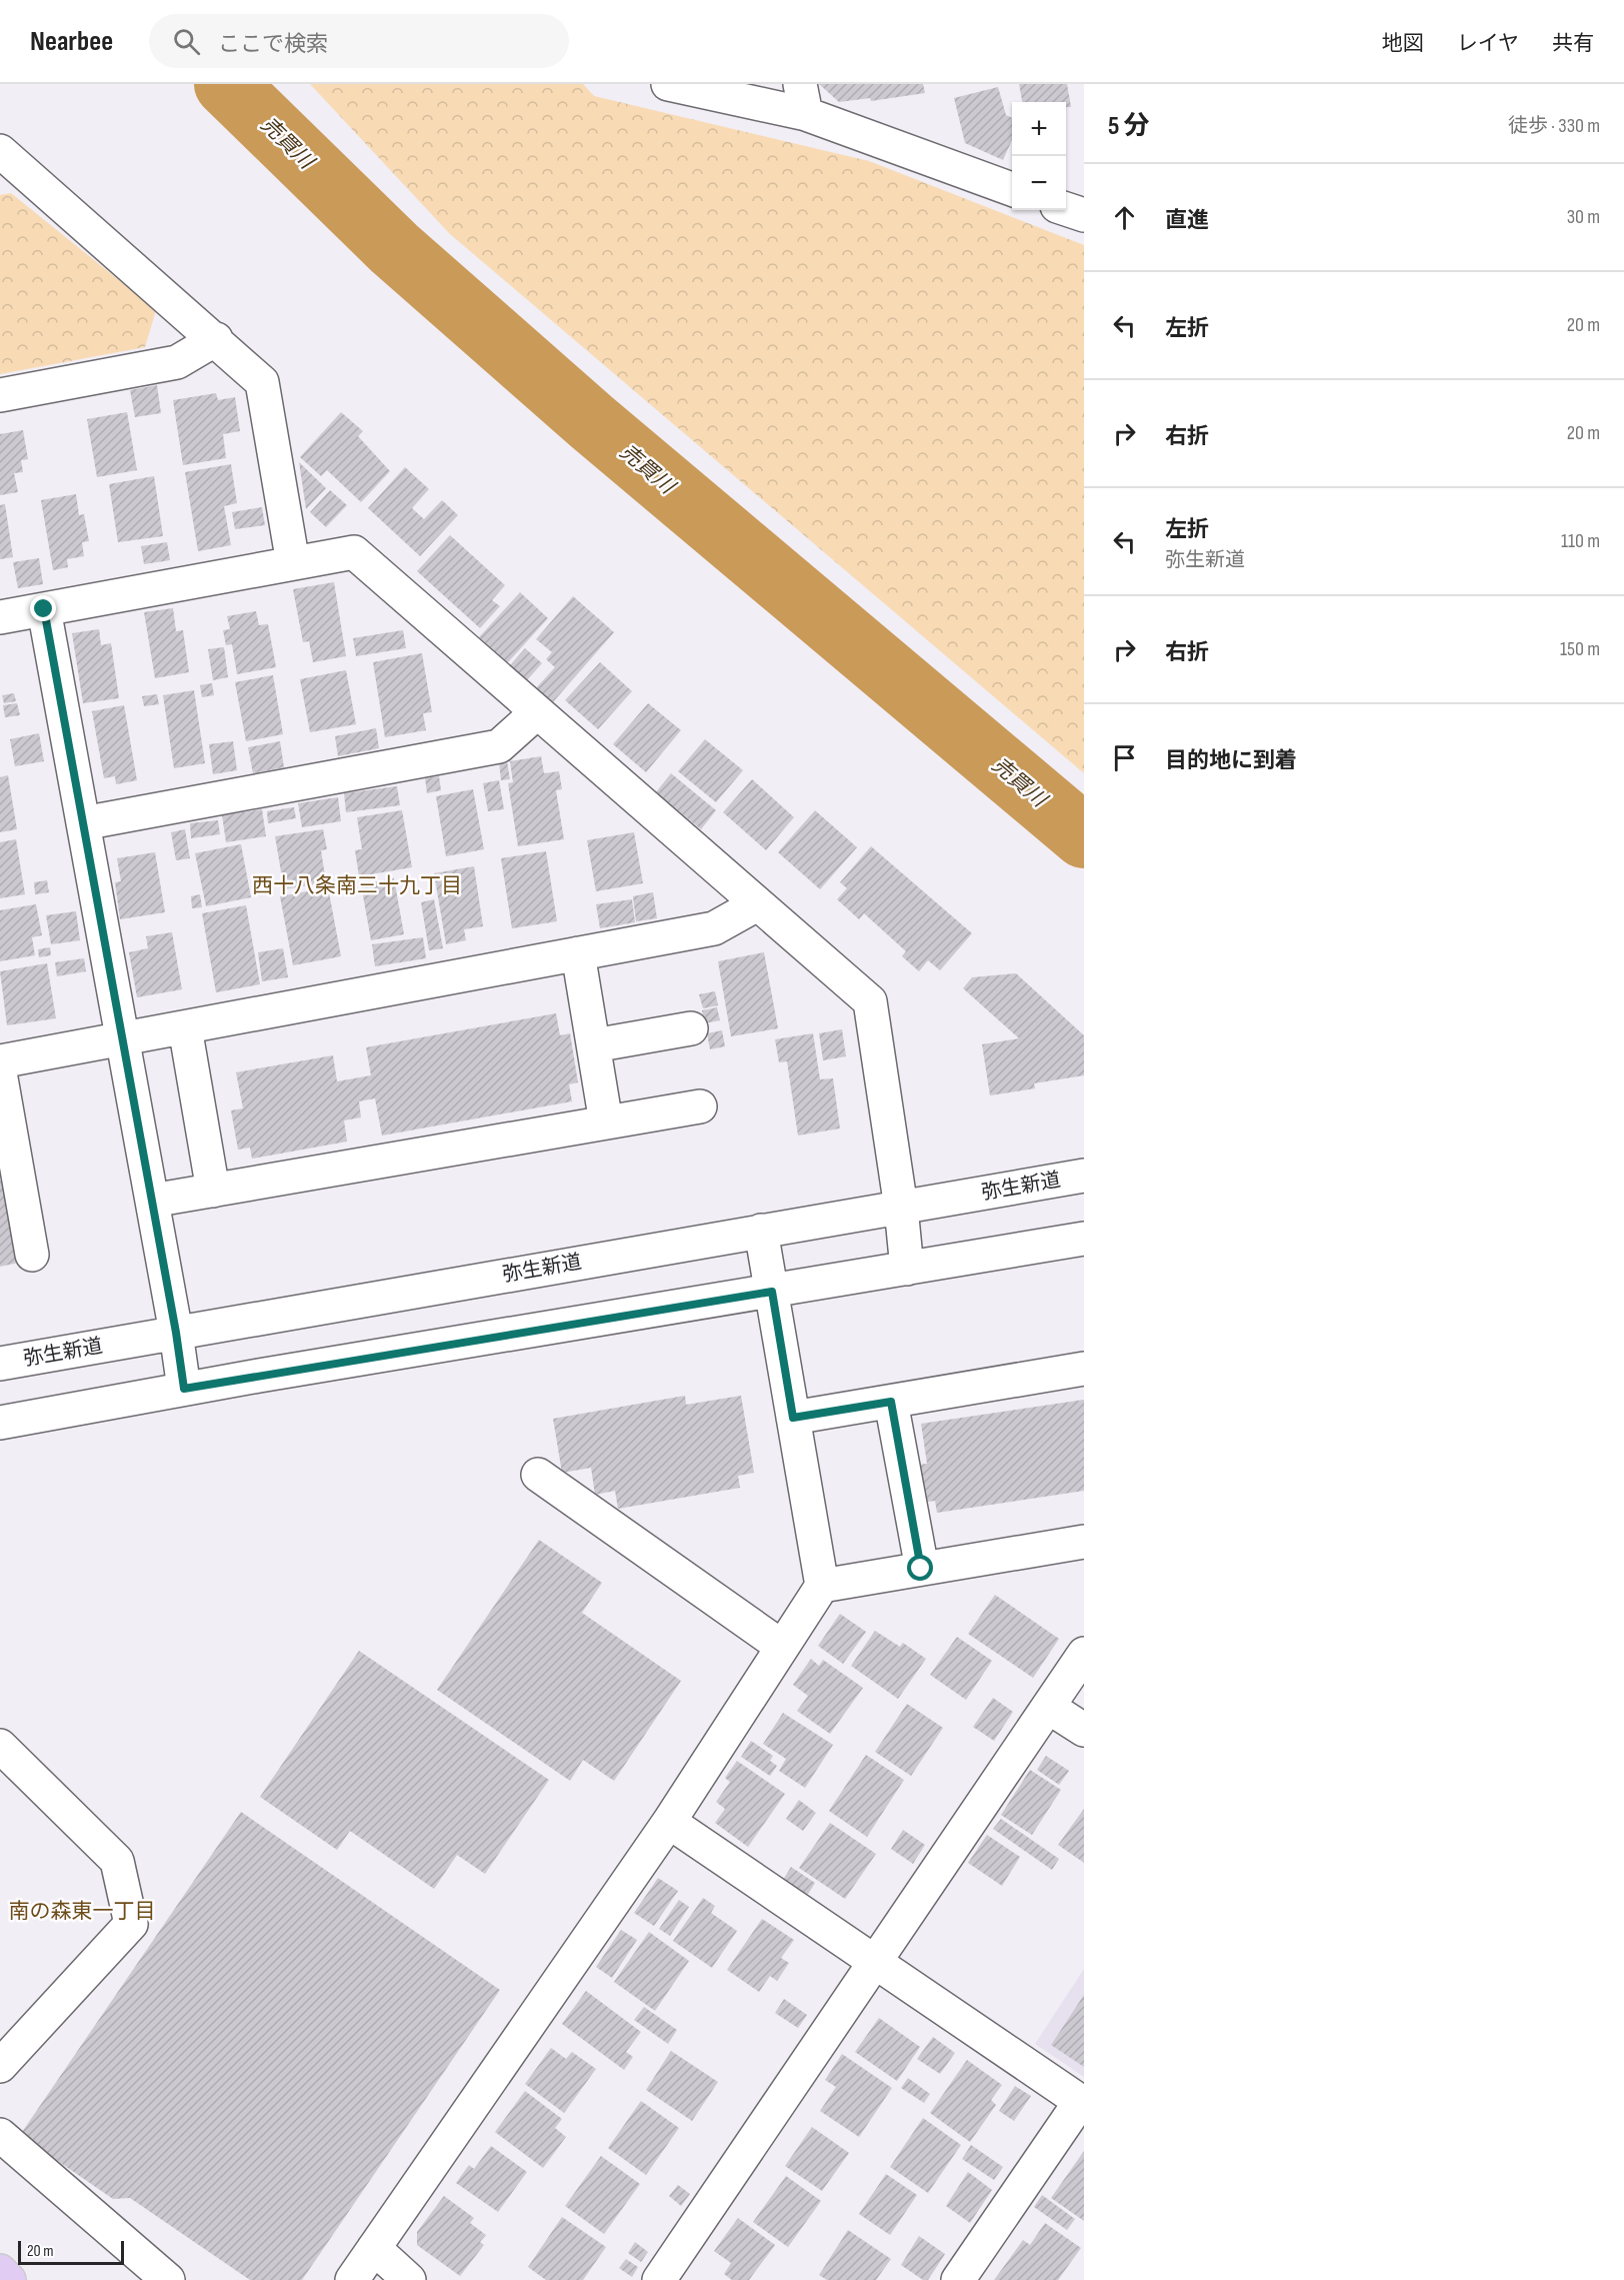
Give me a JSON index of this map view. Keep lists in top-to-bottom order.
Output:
{
  "streets": {
    "street": ["弥生新道"]
  },
  "districts": ["西十八条南三十九丁目", "南の森東一丁目"],
  "water": ["売買川"],
  "scale_bar": "20 m",
  "page": {
    "header": "Nearbee",
    "search": "ここで検索",
    "nav": ["地図", "レイヤ", "共有"],
    "heading": ["5 分", "徒歩 · 330 m"],
    "map_buttons": ["+", "−"],
    "list": [
      ["直進", "30 m"],
      ["左折", "20 m"],
      ["右折", "20 m"],
      ["左折", "弥生新道", "110 m"],
      ["右折", "150 m"],
      "目的地に到着"
    ],
    "scale": "20 m"
  }
}
